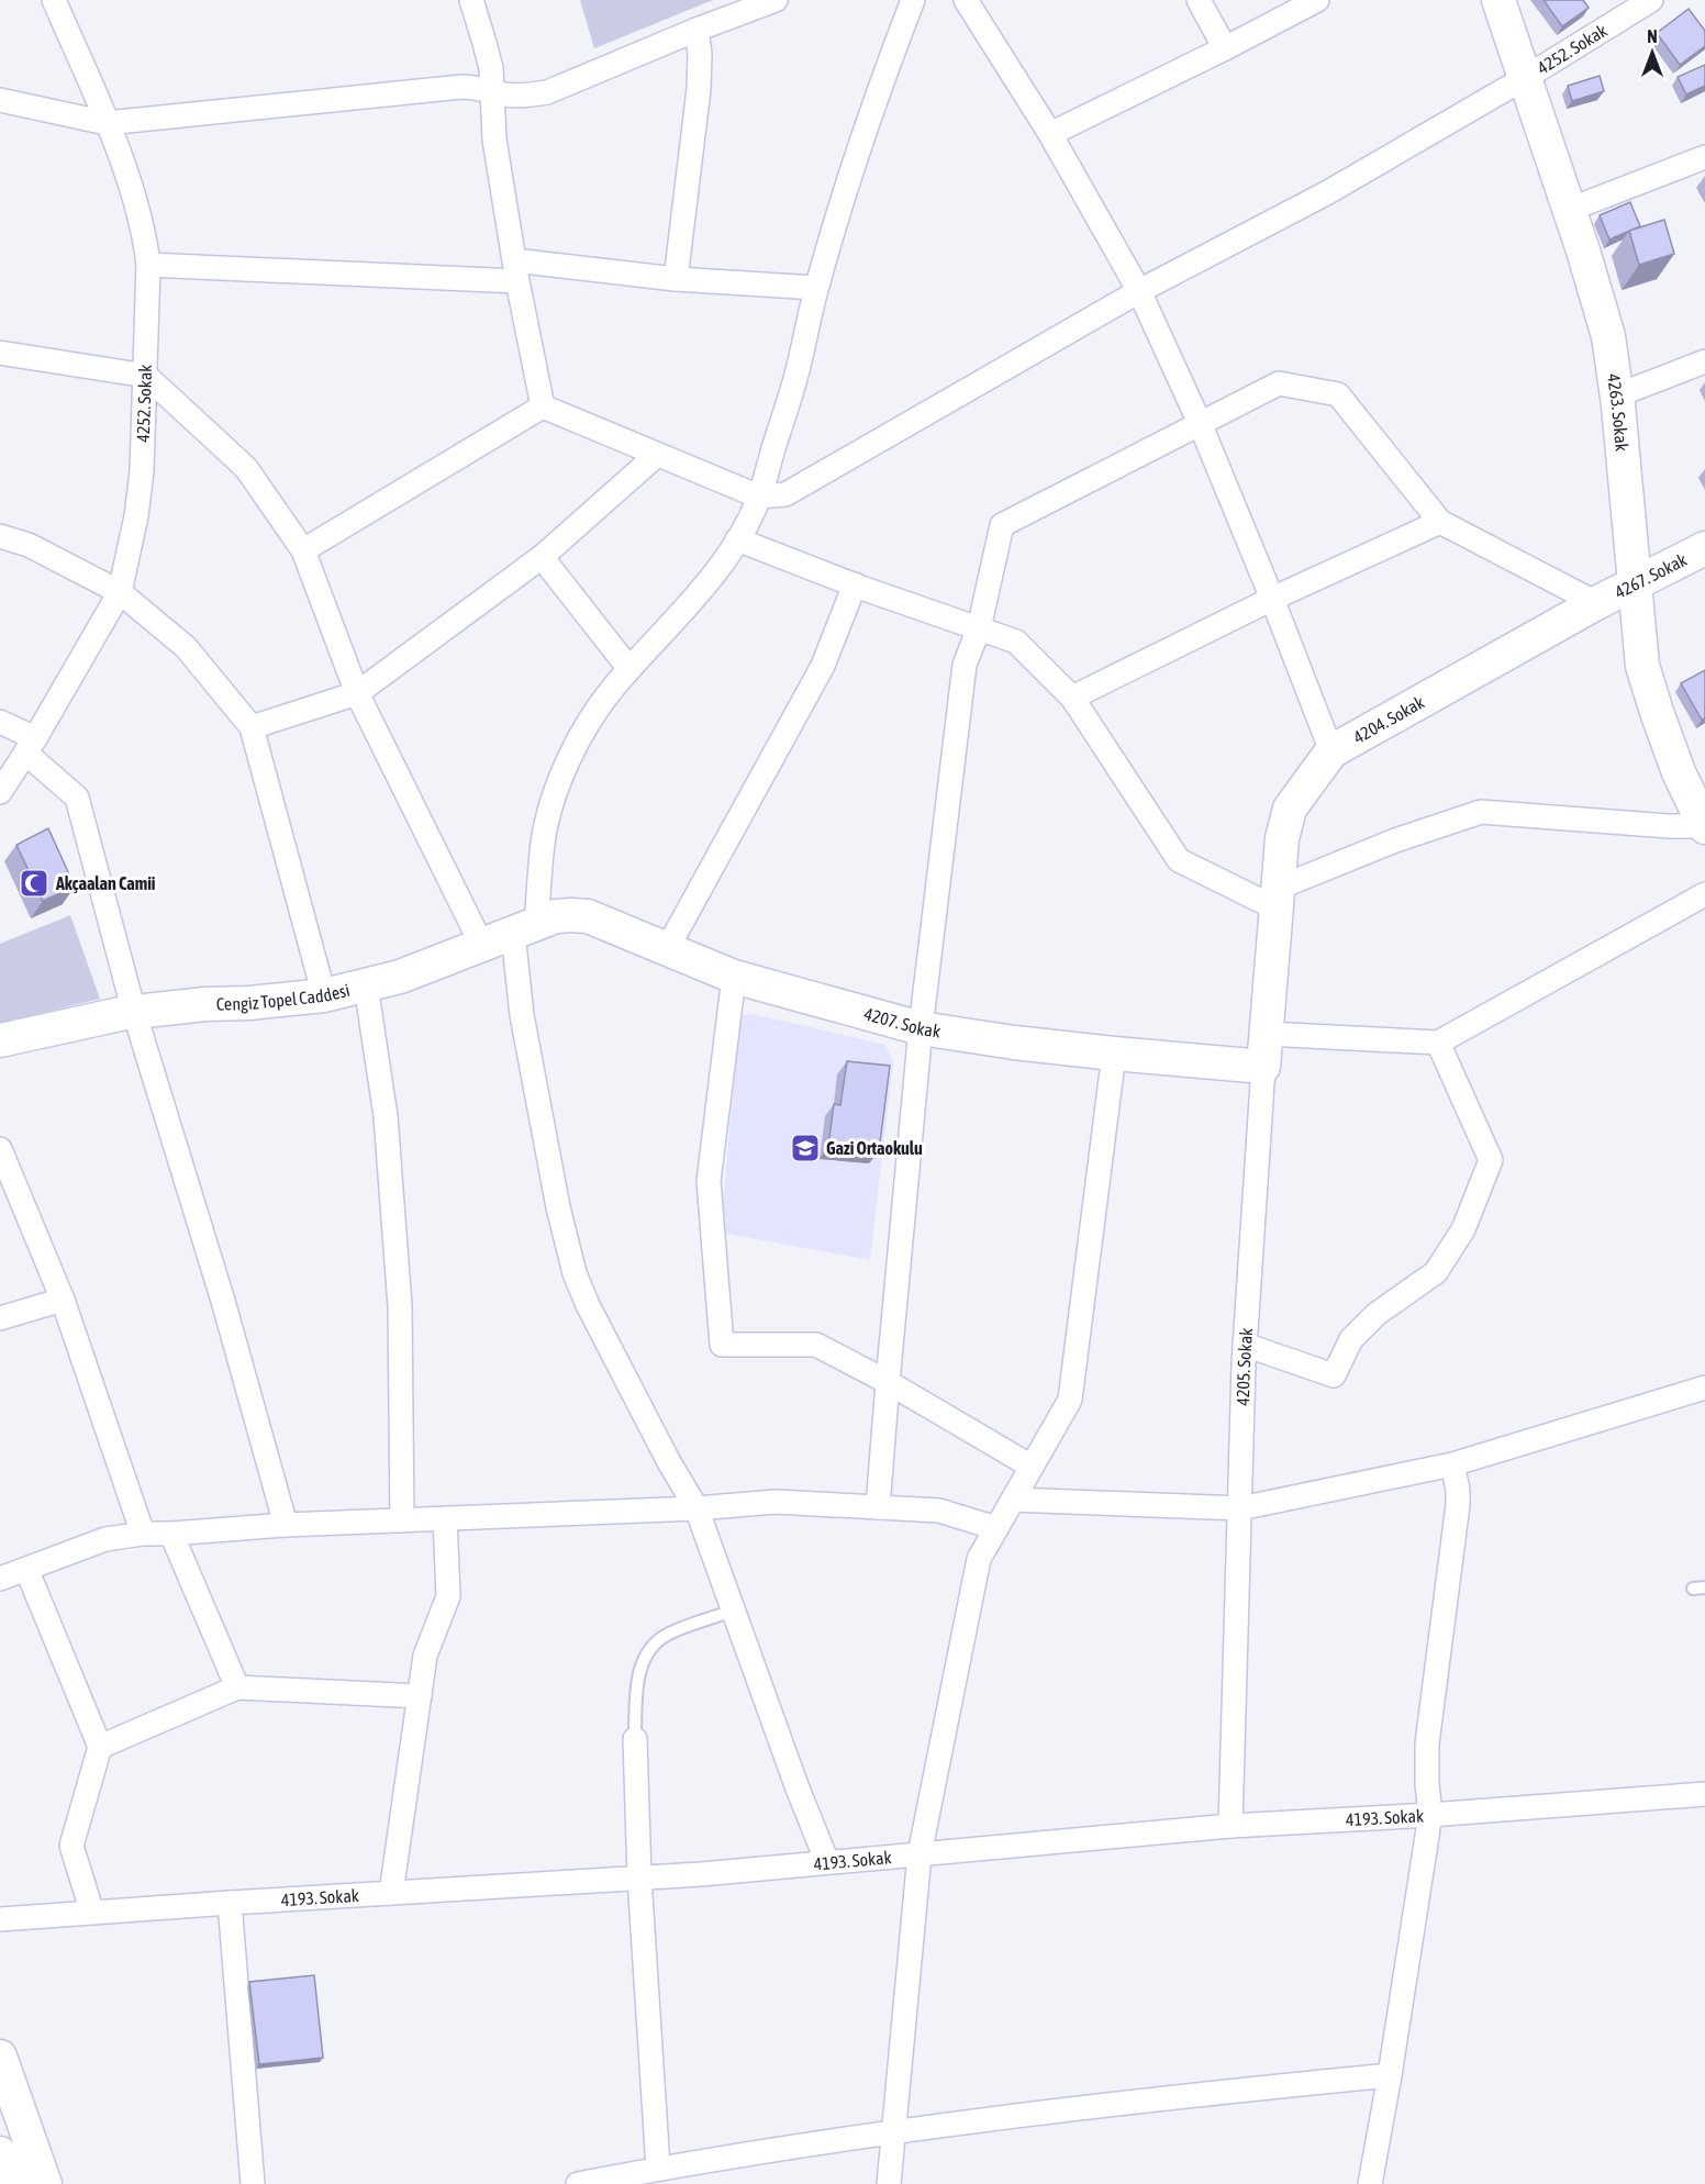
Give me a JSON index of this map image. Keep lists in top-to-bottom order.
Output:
{
  "streets": {
    "street": [
      "4252. Sokak",
      "4263. Sokak",
      "4267. Sokak",
      "4204. Sokak",
      "Cengiz Topel Caddesi",
      "4207. Sokak",
      "4205. Sokak",
      "4193. Sokak"
    ]
  },
  "crossings": [
    ["4252. Sokak", "4263. Sokak"],
    ["4263. Sokak", "4267. Sokak"],
    ["4267. Sokak", "4204. Sokak"],
    ["4204. Sokak", "4205. Sokak"],
    ["Cengiz Topel Caddesi", "4207. Sokak"],
    ["4207. Sokak", "4205. Sokak"],
    ["4205. Sokak", "4193. Sokak"]
  ],
  "places": {
    "mosque": ["Akçaalan Camii"],
    "school or university": ["Gazi Ortaokulu"]
  },
  "north": "top"
}
